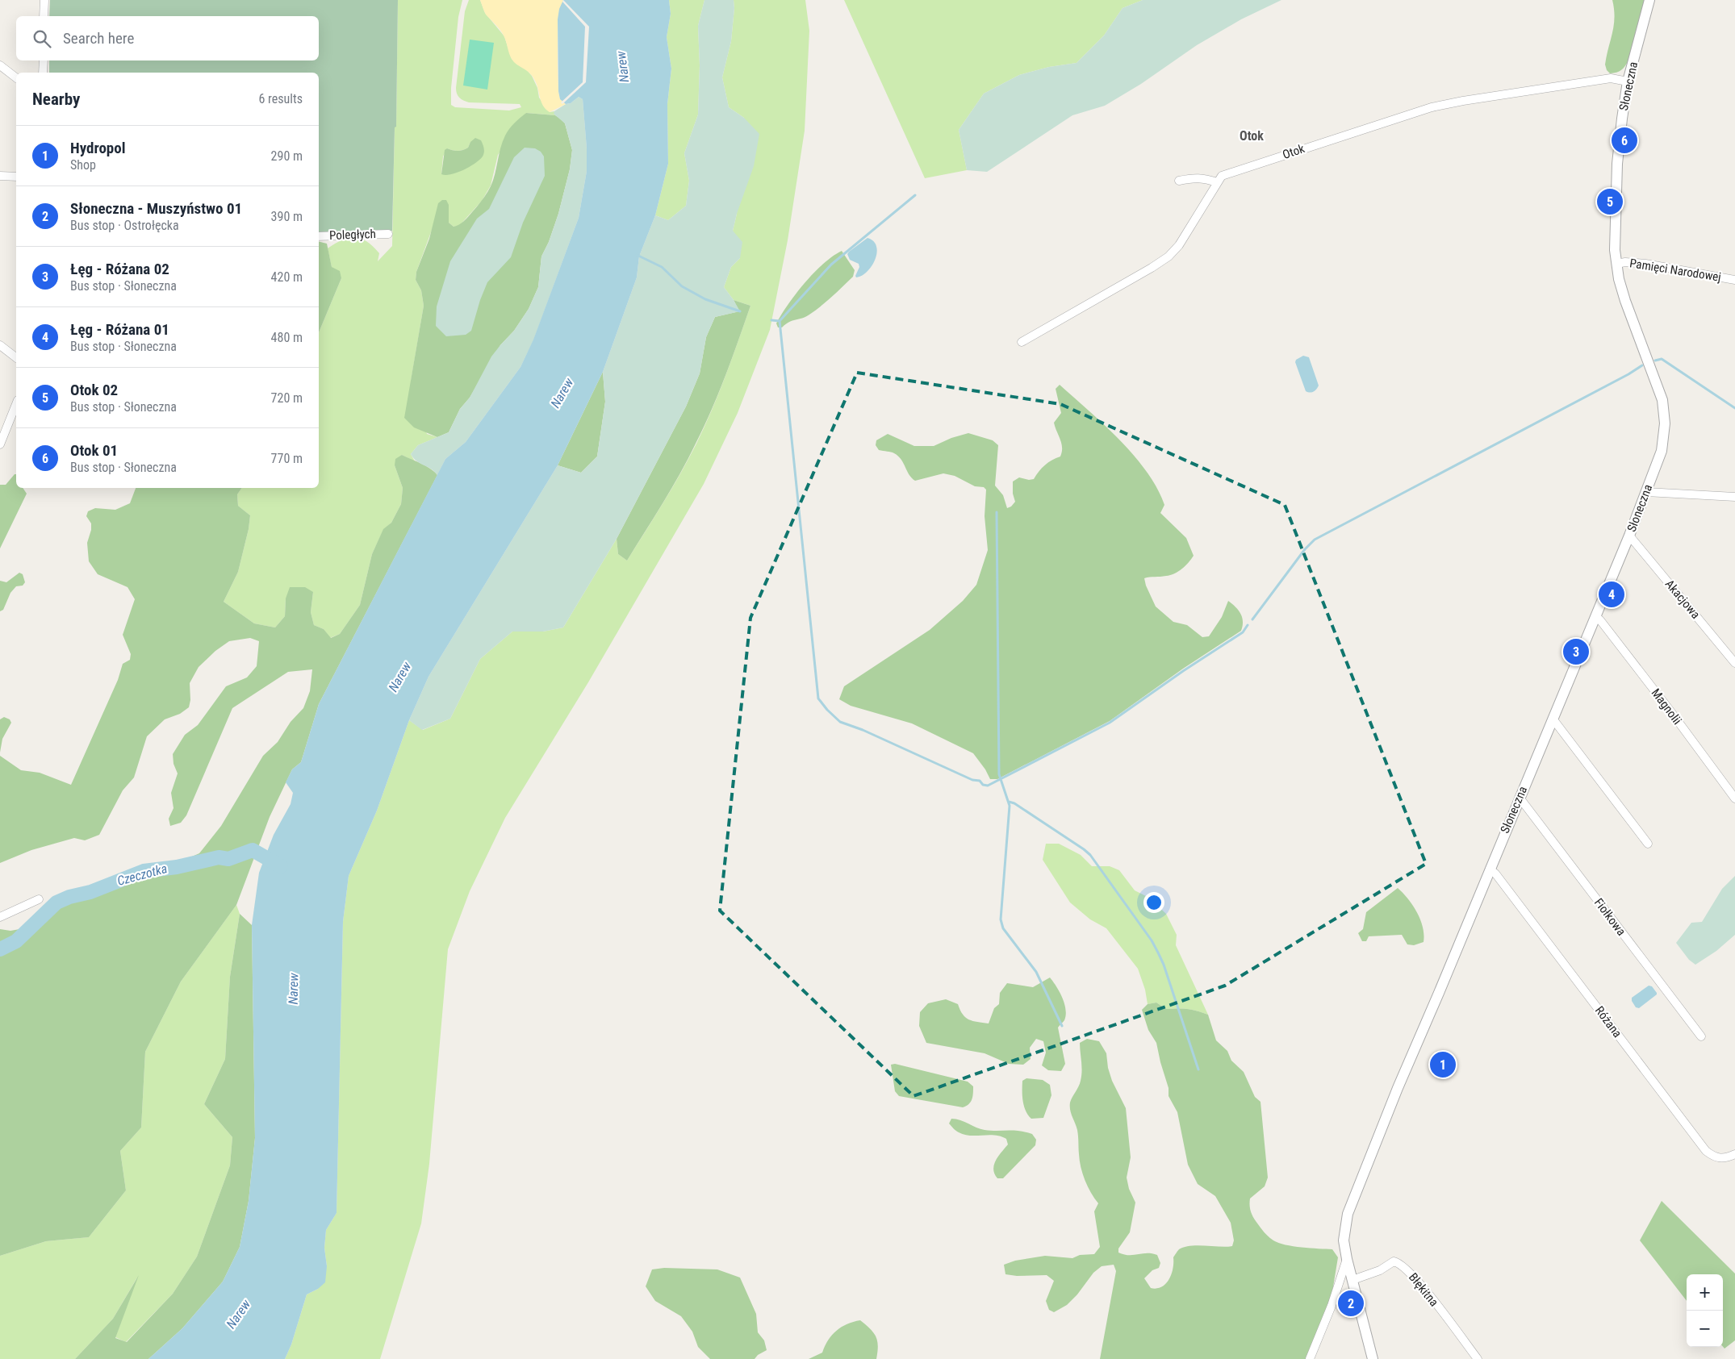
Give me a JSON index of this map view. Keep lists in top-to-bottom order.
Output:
{
  "streets": {
    "street": [
      "Słoneczna",
      "Otok",
      "Poległych",
      "Pamięci Narodowej",
      "Akacjowa",
      "Magnolii",
      "Fiołkowa",
      "Różana",
      "Błękitna"
    ]
  },
  "crossings": [
    ["Słoneczna", "Otok"],
    ["Słoneczna", "Pamięci Narodowej"],
    ["Słoneczna", "Akacjowa"],
    ["Słoneczna", "Magnolii"],
    ["Słoneczna", "Fiołkowa"],
    ["Słoneczna", "Różana"],
    ["Słoneczna", "Błękitna"]
  ],
  "districts": ["Otok"],
  "water": ["Narew", "Czeczotka"],
  "page": {
    "search": "Search here",
    "heading": ["Nearby", "6 results"],
    "list": [
      {
        "mark": "1",
        "name": "Hydropol",
        "note": "Shop",
        "value": "290 m"
      },
      {
        "mark": "2",
        "name": "Słoneczna - Muszyństwo 01",
        "note": "Bus stop · Ostrołęcka",
        "value": "390 m"
      },
      {
        "mark": "3",
        "name": "Łęg - Różana 02",
        "note": "Bus stop · Słoneczna",
        "value": "420 m"
      },
      {
        "mark": "4",
        "name": "Łęg - Różana 01",
        "note": "Bus stop · Słoneczna",
        "value": "480 m"
      },
      {
        "mark": "5",
        "name": "Otok 02",
        "note": "Bus stop · Słoneczna",
        "value": "720 m"
      },
      {
        "mark": "6",
        "name": "Otok 01",
        "note": "Bus stop · Słoneczna",
        "value": "770 m"
      }
    ],
    "pins": [
      "6",
      "5",
      "4",
      "3",
      "1",
      "2"
    ],
    "map_buttons": ["+", "−"]
  }
}
